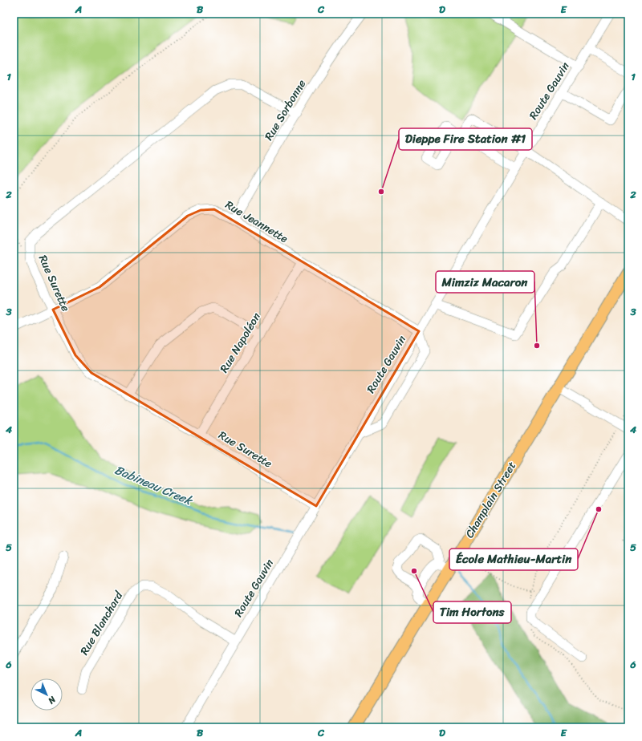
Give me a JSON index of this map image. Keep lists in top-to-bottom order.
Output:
{
  "streets": {
    "main road": ["Champlain Street"],
    "street": [
      "Route Gauvin",
      "Rue Sorbonne",
      "Rue Jeannette",
      "Rue Surette",
      "Rue Napoléon",
      "Rue Blanchard"
    ]
  },
  "crossings": [
    ["Route Gauvin", "Rue Jeannette"],
    ["Route Gauvin", "Rue Surette"],
    ["Route Gauvin", "Rue Blanchard"],
    ["Rue Sorbonne", "Rue Jeannette"],
    ["Rue Sorbonne", "Rue Surette"],
    ["Rue Jeannette", "Rue Surette"],
    ["Rue Jeannette", "Rue Napoléon"],
    ["Rue Surette", "Rue Napoléon"]
  ],
  "water": ["Babineau Creek"],
  "places": [
    "Dieppe Fire Station #1",
    "Mimziz Macaron",
    "École Mathieu-Martin",
    "Tim Hortons"
  ],
  "north": "bottom right",
  "grid": {
    "columns": [
      "A",
      "B",
      "C",
      "D",
      "E"
    ],
    "rows": [
      "1",
      "2",
      "3",
      "4",
      "5",
      "6"
    ]
  }
}
